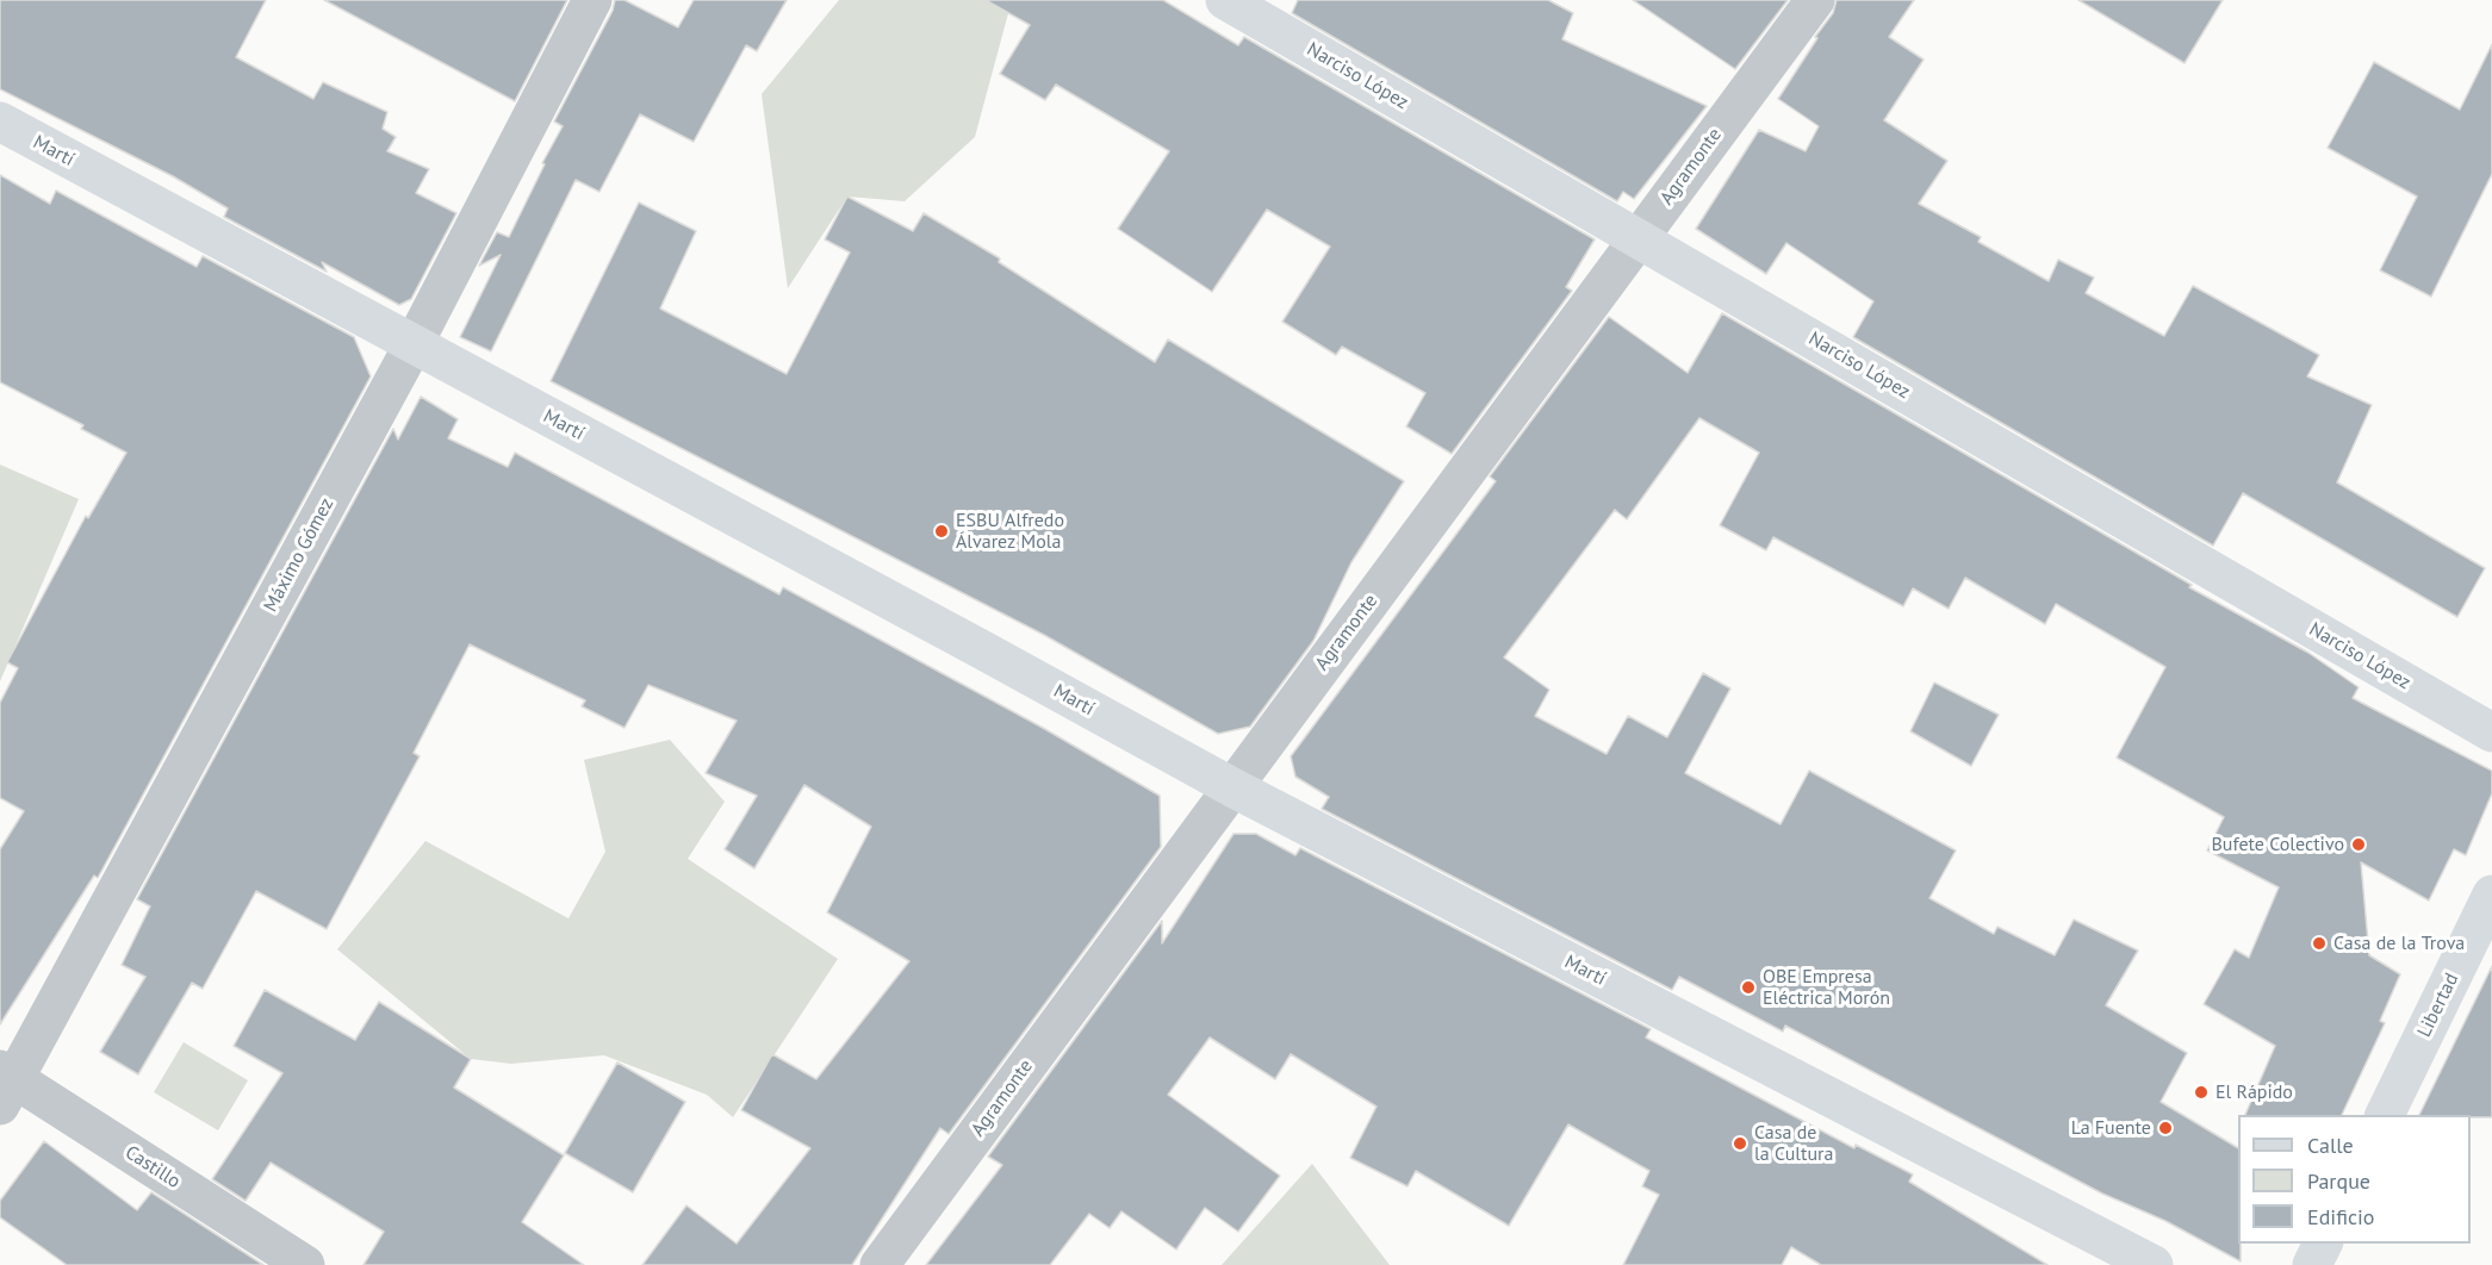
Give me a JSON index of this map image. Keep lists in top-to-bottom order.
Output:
{
  "streets": {
    "main road": ["Narciso López", "Martí", "Libertad"],
    "street": ["Agramonte", "Máximo Gómez", "Castillo"]
  },
  "crossings": [
    ["Narciso López", "Agramonte"],
    ["Martí", "Agramonte"],
    ["Martí", "Máximo Gómez"],
    ["Máximo Gómez", "Castillo"]
  ],
  "places": [
    "ESBU Alfredo Álvarez Mola",
    "Bufete Colectivo",
    "Casa de la Trova",
    "OBE Empresa Eléctrica Morón",
    "El Rápido",
    "La Fuente",
    "Casa de la Cultura"
  ],
  "legend": ["Calle", "Parque", "Edificio"]
}
